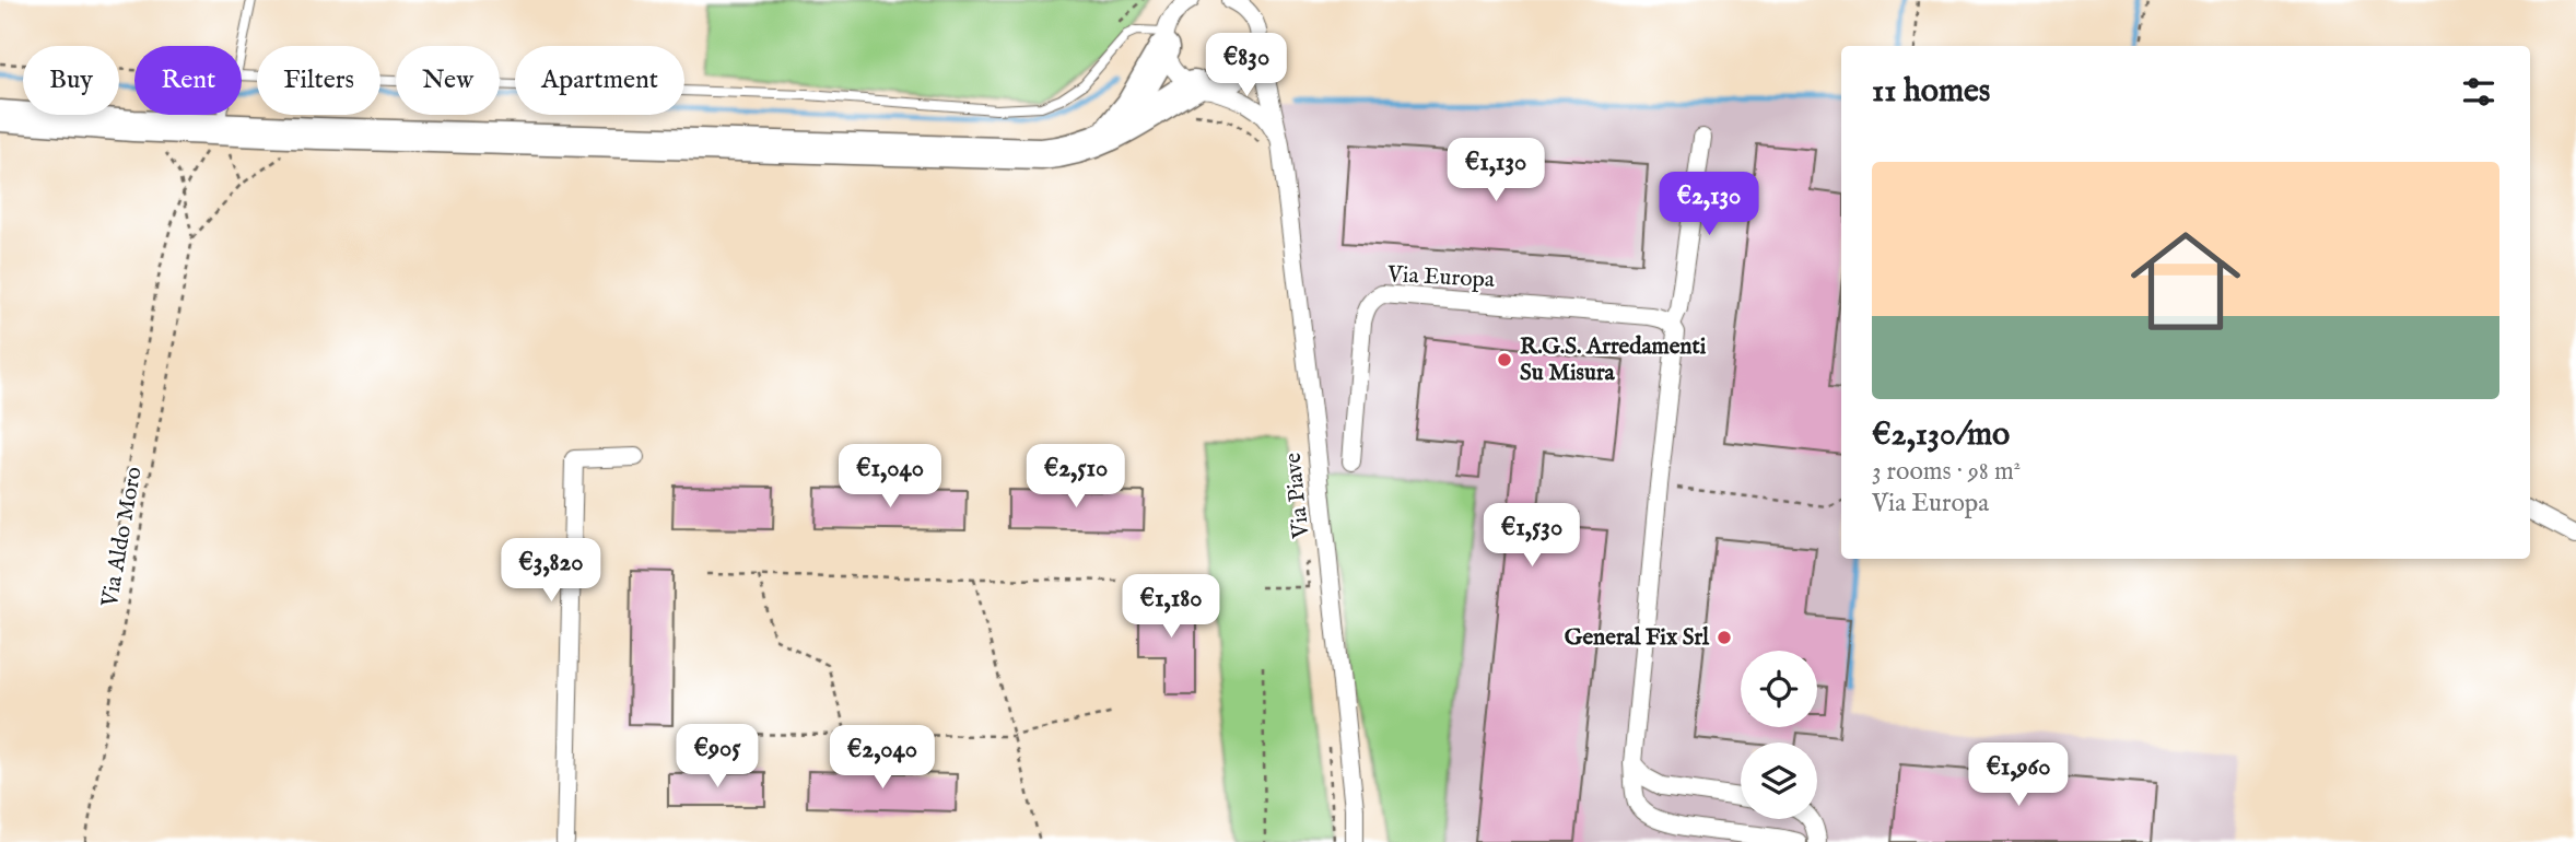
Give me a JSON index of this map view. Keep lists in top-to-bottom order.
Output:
{
  "streets": {
    "street": ["Via Europa", "Via Piave"],
    "path": ["Via Aldo Moro"]
  },
  "places": ["R.G.S. Arredamenti Su Misura", "General Fix Srl"],
  "page": {
    "price": [
      "€830",
      "€1,130",
      "€2,130",
      "€1,040",
      "€2,510",
      "€1,530",
      "€3,820",
      "€1,180",
      "€905",
      "€2,040",
      "€1,960"
    ],
    "chip": [
      "Buy",
      "Rent",
      "Filters",
      "New",
      "Apartment"
    ],
    "heading": "11 homes",
    "list": [
      {
        "name": "€2,130/mo",
        "note": "3 rooms · 98 m² · Via Europa"
      }
    ]
  }
}
